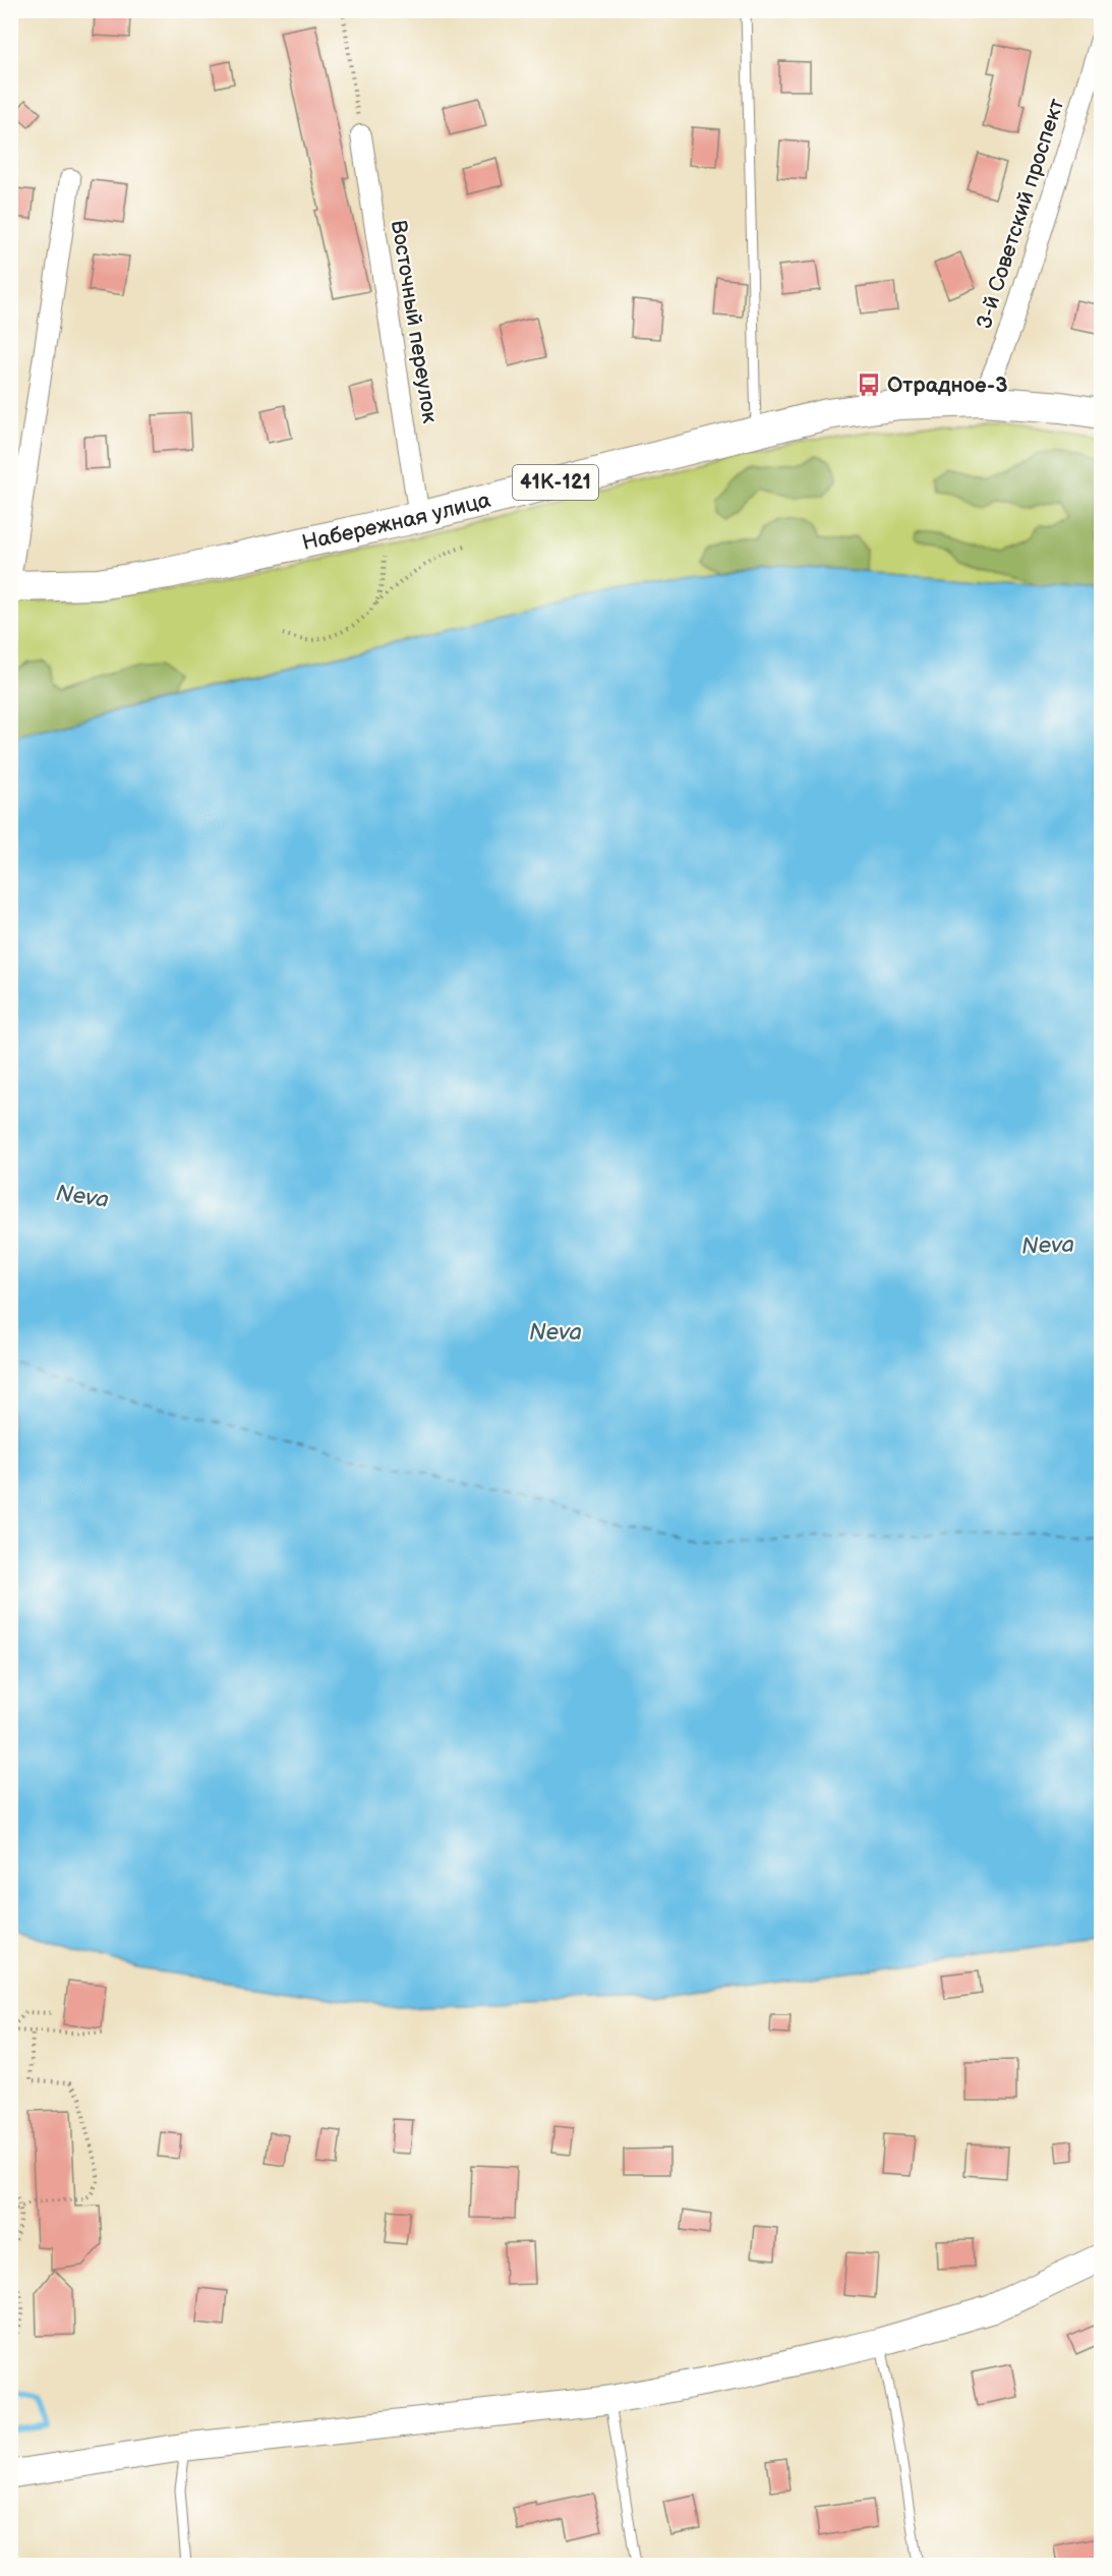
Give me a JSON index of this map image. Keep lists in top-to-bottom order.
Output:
{
  "streets": {
    "main road": ["41К-121", "Набережная улица"],
    "street": ["3-й Советский проспект", "Восточный переулок"]
  },
  "crossings": [
    ["3-й Советский проспект", "Набережная улица"],
    ["Восточный переулок", "Набережная улица"]
  ],
  "water": ["Neva"],
  "places": {
    "bus stop": ["Отрадное-3"]
  }
}
